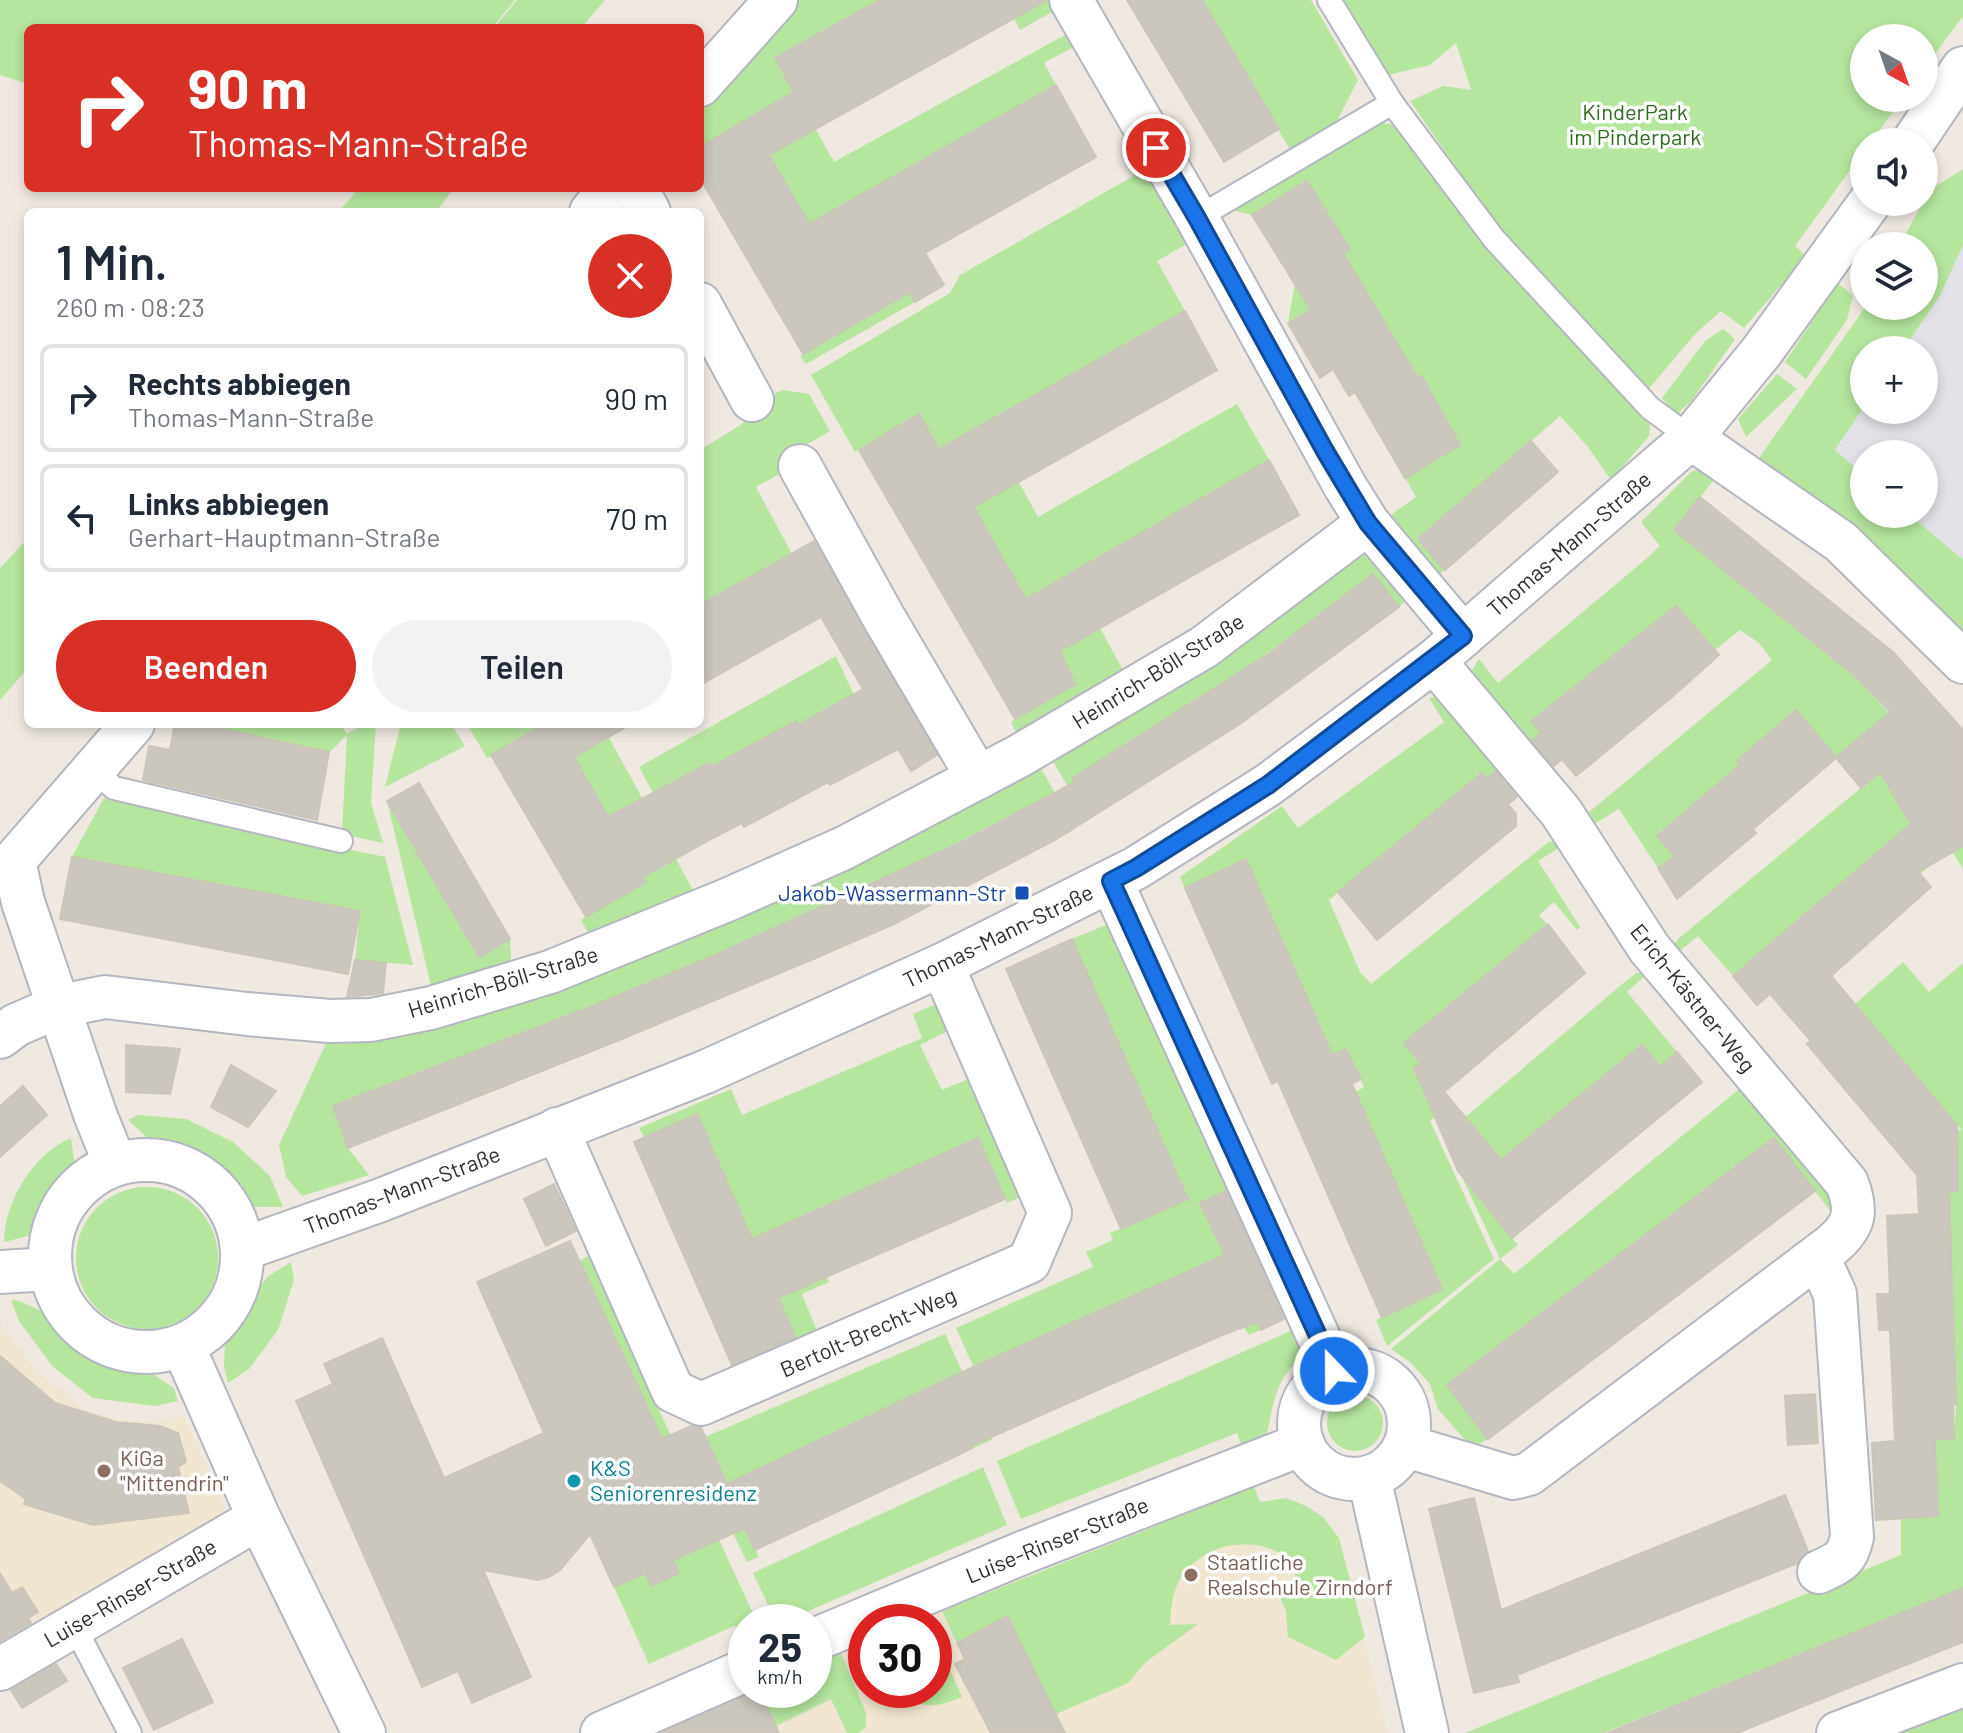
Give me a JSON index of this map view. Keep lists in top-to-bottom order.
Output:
{
  "streets": {
    "street": [
      "Thomas-Mann-Straße",
      "Heinrich-Böll-Straße",
      "Erich-Kästner-Weg",
      "Bertolt-Brecht-Weg",
      "Luise-Rinser-Straße"
    ]
  },
  "crossings": [
    ["Thomas-Mann-Straße", "Erich-Kästner-Weg"],
    ["Thomas-Mann-Straße", "Bertolt-Brecht-Weg"],
    ["Erich-Kästner-Weg", "Luise-Rinser-Straße"]
  ],
  "parks": ["KinderPark im Pinderpark"],
  "places": {
    "transit": ["Jakob-Wassermann-Str"],
    "other": ["KiGa \"Mittendrin\"", "K&S Seniorenresidenz", "Staatliche Realschule Zirndorf"]
  },
  "north": "bottom right",
  "page": {
    "map_buttons": ["+", "−"],
    "turn": ["90 m", "Thomas-Mann-Straße"],
    "heading": ["1 Min.", "260 m · 08:23"],
    "list": [
      {
        "name": "Rechts abbiegen",
        "note": "Thomas-Mann-Straße",
        "value": "90 m"
      },
      {
        "name": "Links abbiegen",
        "note": "Gerhart-Hauptmann-Straße",
        "value": "70 m"
      }
    ],
    "buttons": ["Beenden", "Teilen"],
    "speed": "25 km/h",
    "limit": "30"
  }
}
